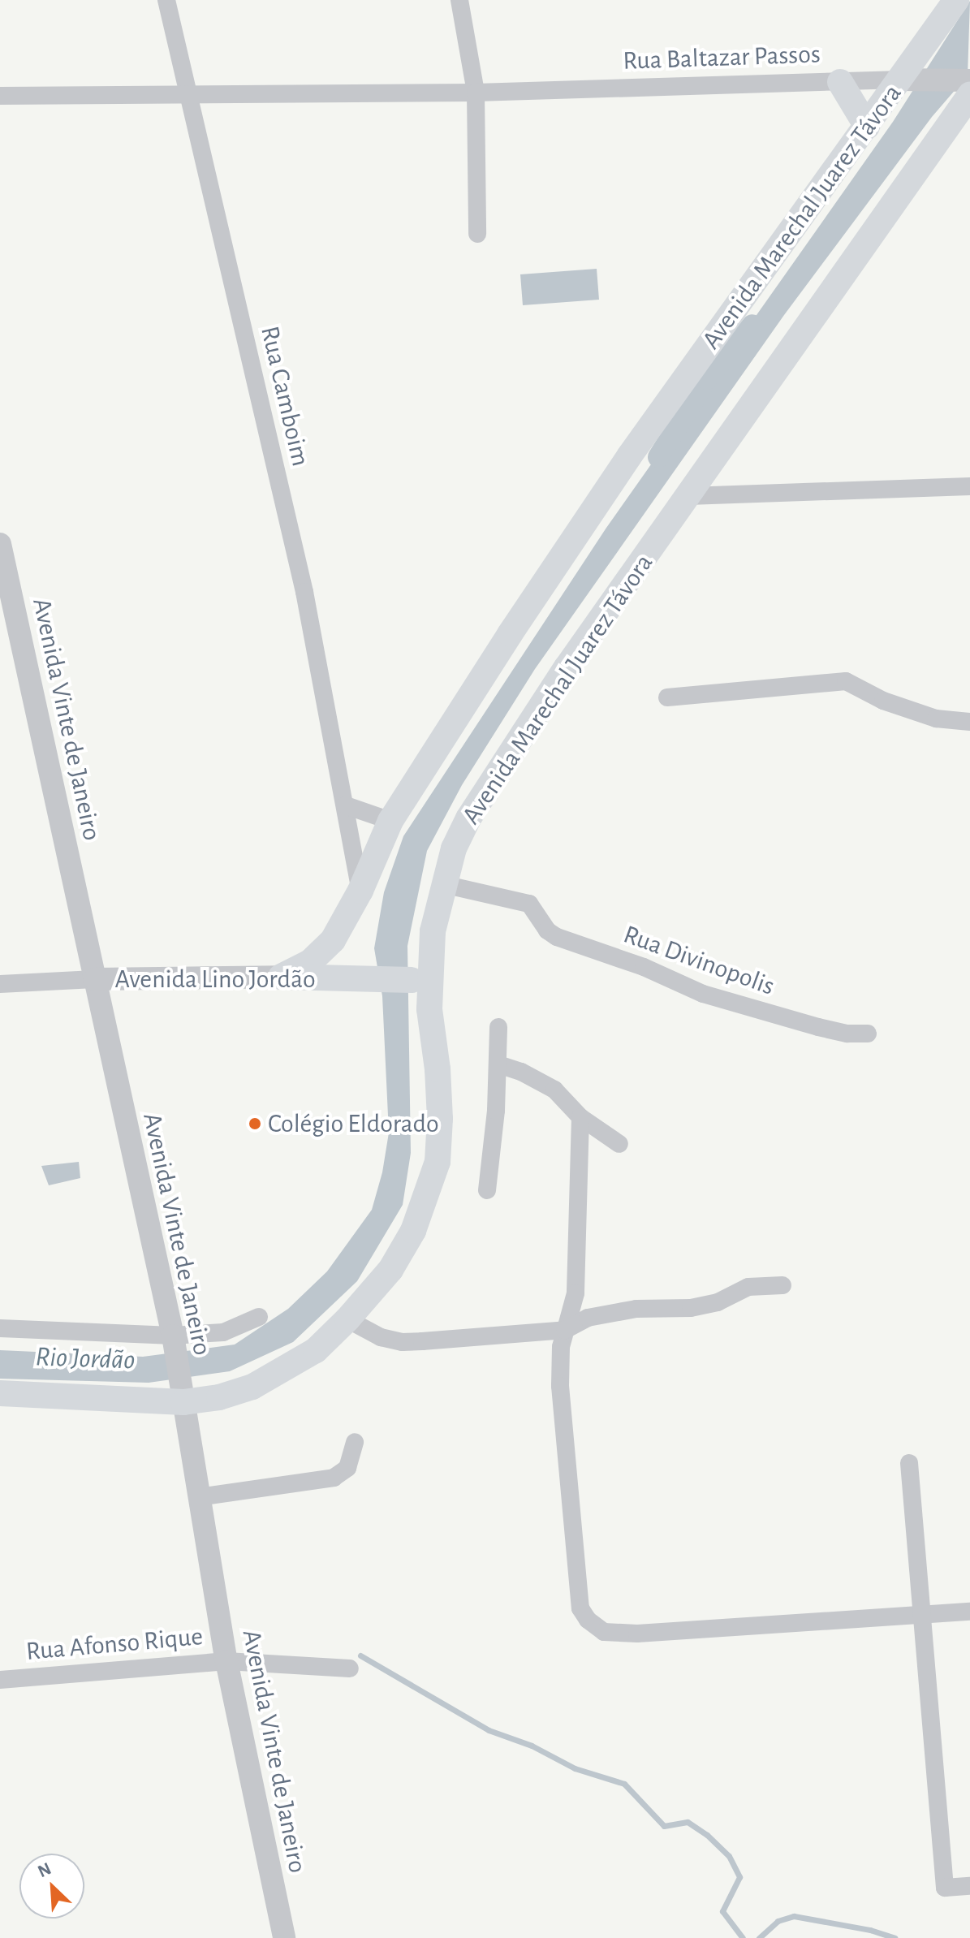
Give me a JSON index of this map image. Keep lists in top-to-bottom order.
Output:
{
  "streets": {
    "main road": ["Avenida Marechal Juarez Távora", "Avenida Lino Jordão"],
    "street": [
      "Rua Baltazar Passos",
      "Rua Camboim",
      "Avenida Vinte de Janeiro",
      "Rua Divinopolis",
      "Rua Afonso Rique"
    ]
  },
  "crossings": [
    ["Rua Baltazar Passos", "Avenida Marechal Juarez Távora"],
    ["Rua Baltazar Passos", "Rua Camboim"],
    ["Avenida Marechal Juarez Távora", "Rua Camboim"],
    ["Avenida Marechal Juarez Távora", "Avenida Vinte de Janeiro"],
    ["Avenida Marechal Juarez Távora", "Rua Divinopolis"],
    ["Avenida Marechal Juarez Távora", "Avenida Lino Jordão"],
    ["Avenida Vinte de Janeiro", "Avenida Lino Jordão"],
    ["Avenida Vinte de Janeiro", "Rua Afonso Rique"]
  ],
  "water": ["Rio Jordão"],
  "places": ["Colégio Eldorado"],
  "north": "top left"
}
